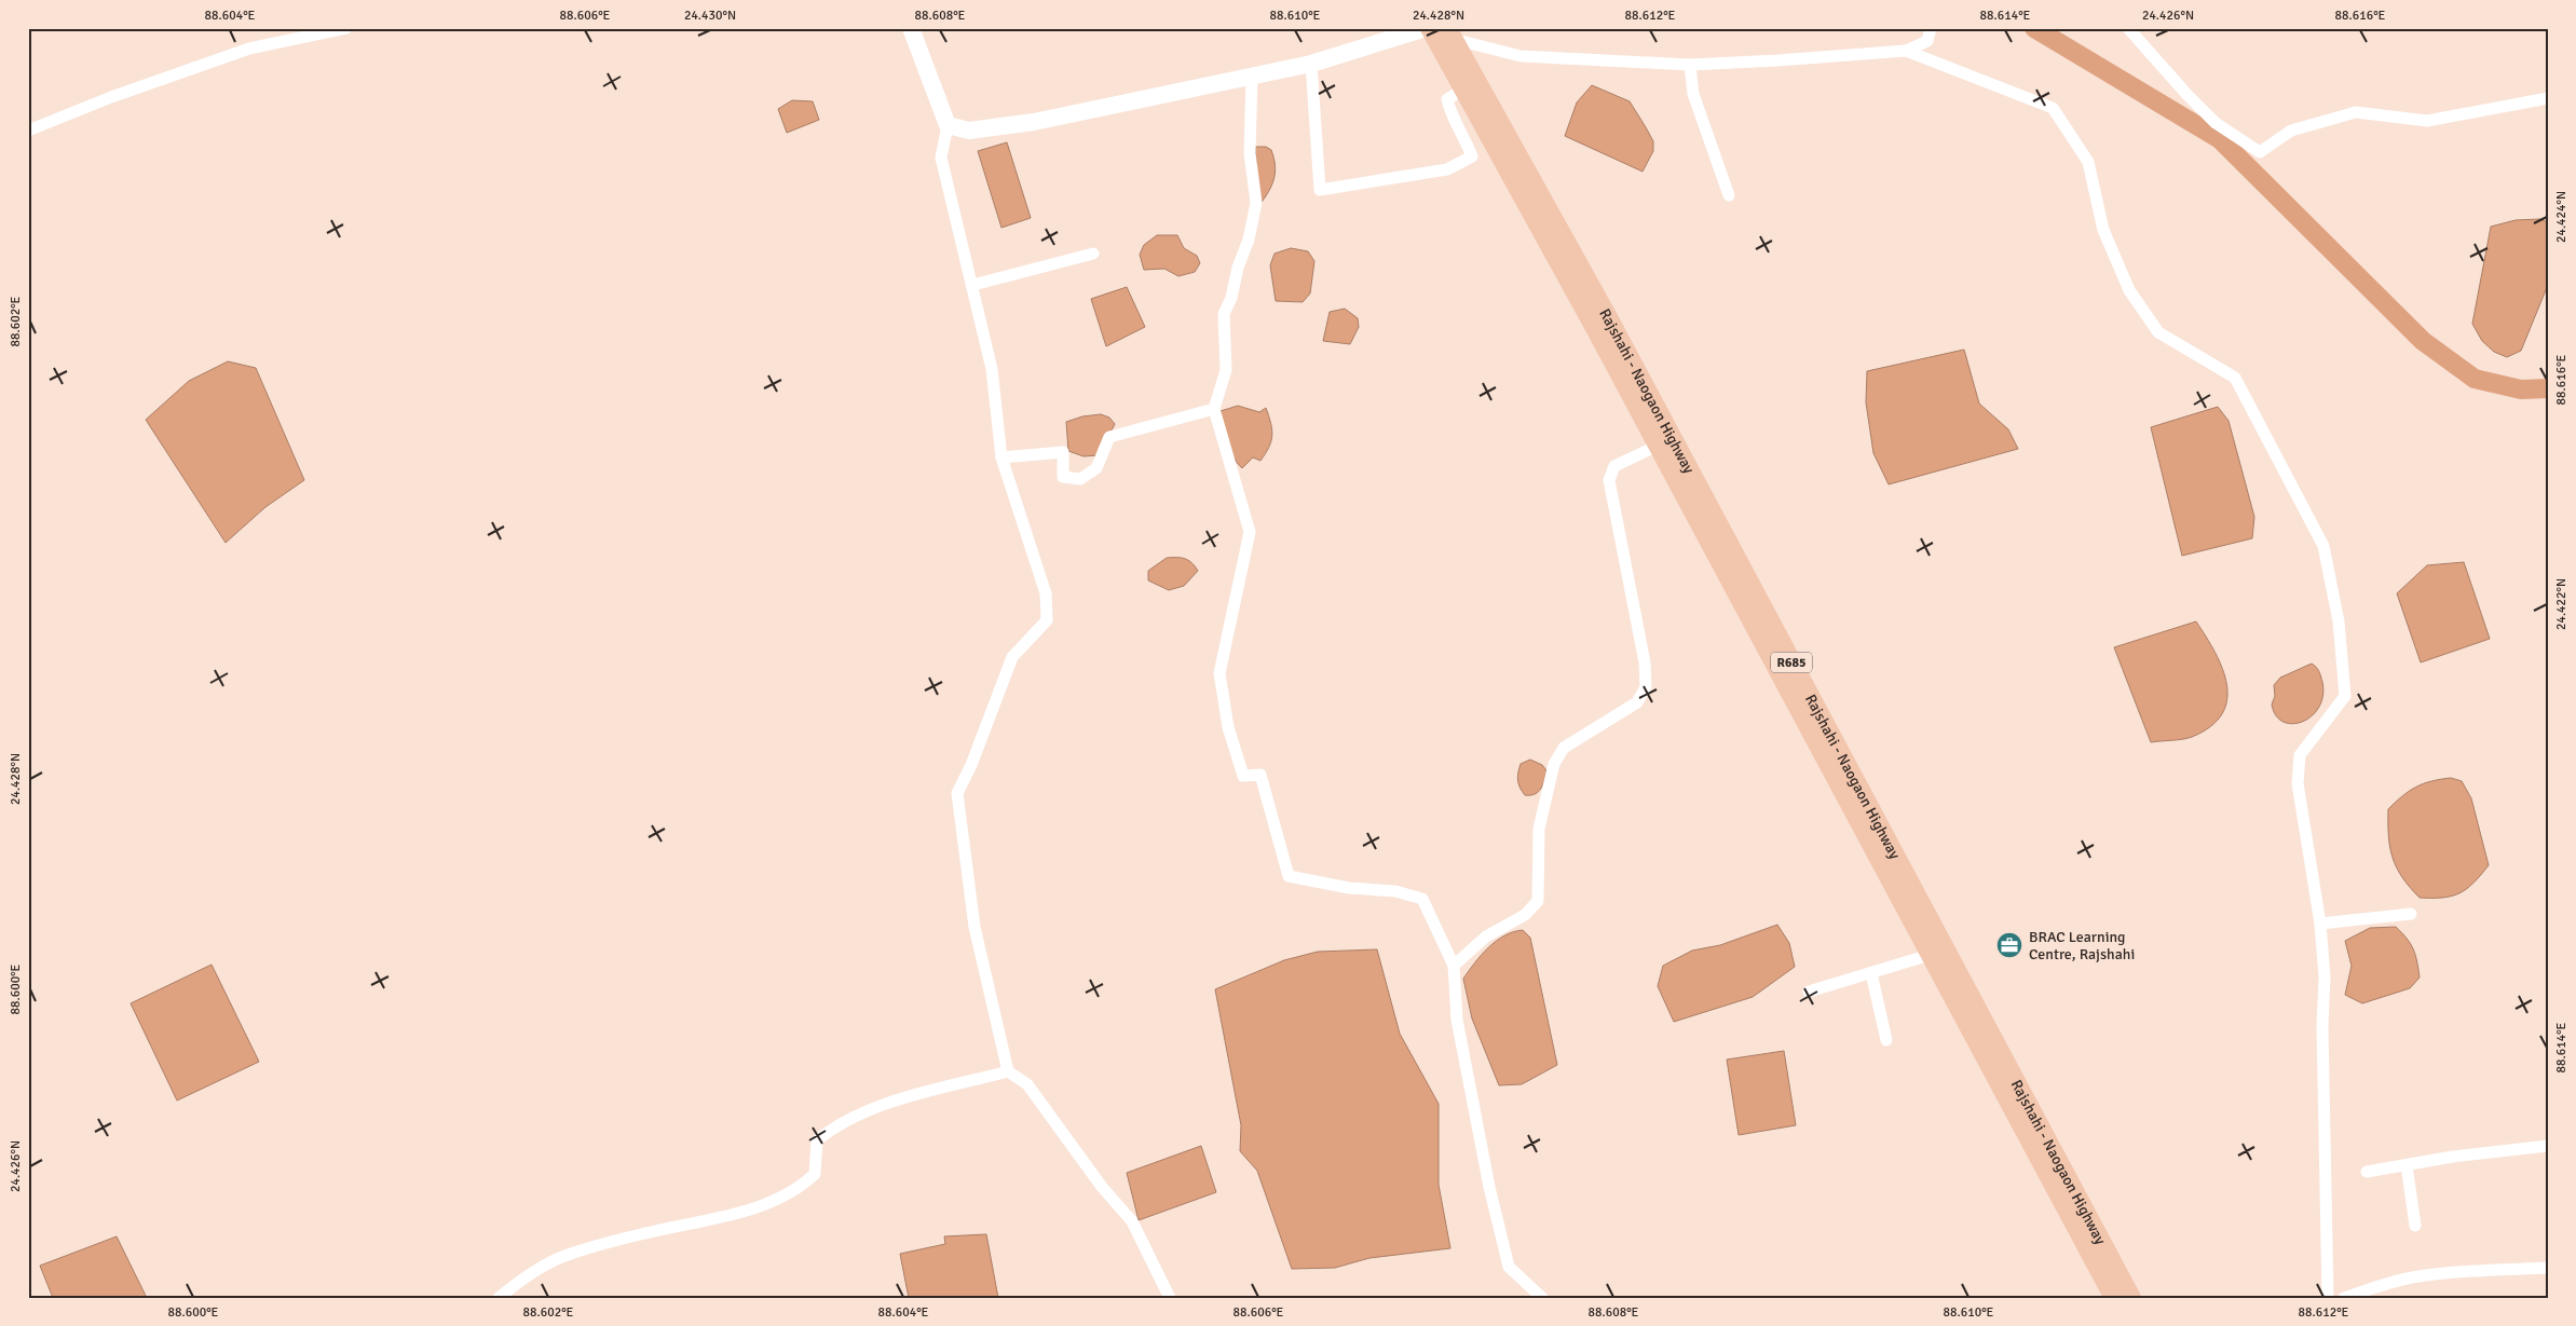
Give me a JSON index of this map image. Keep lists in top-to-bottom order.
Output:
{
  "streets": {
    "main road": ["Rajshahi - Naogaon Highway", "R685"]
  },
  "places": {
    "office": ["BRAC Learning Centre, Rajshahi"]
  },
  "coordinates": [
    "88.604°E",
    "88.606°E",
    "24.430°N",
    "88.608°E",
    "88.610°E",
    "24.428°N",
    "88.612°E",
    "88.614°E",
    "24.426°N",
    "88.616°E",
    "24.424°N",
    "88.602°E",
    "24.422°N",
    "88.600°E"
  ]
}
